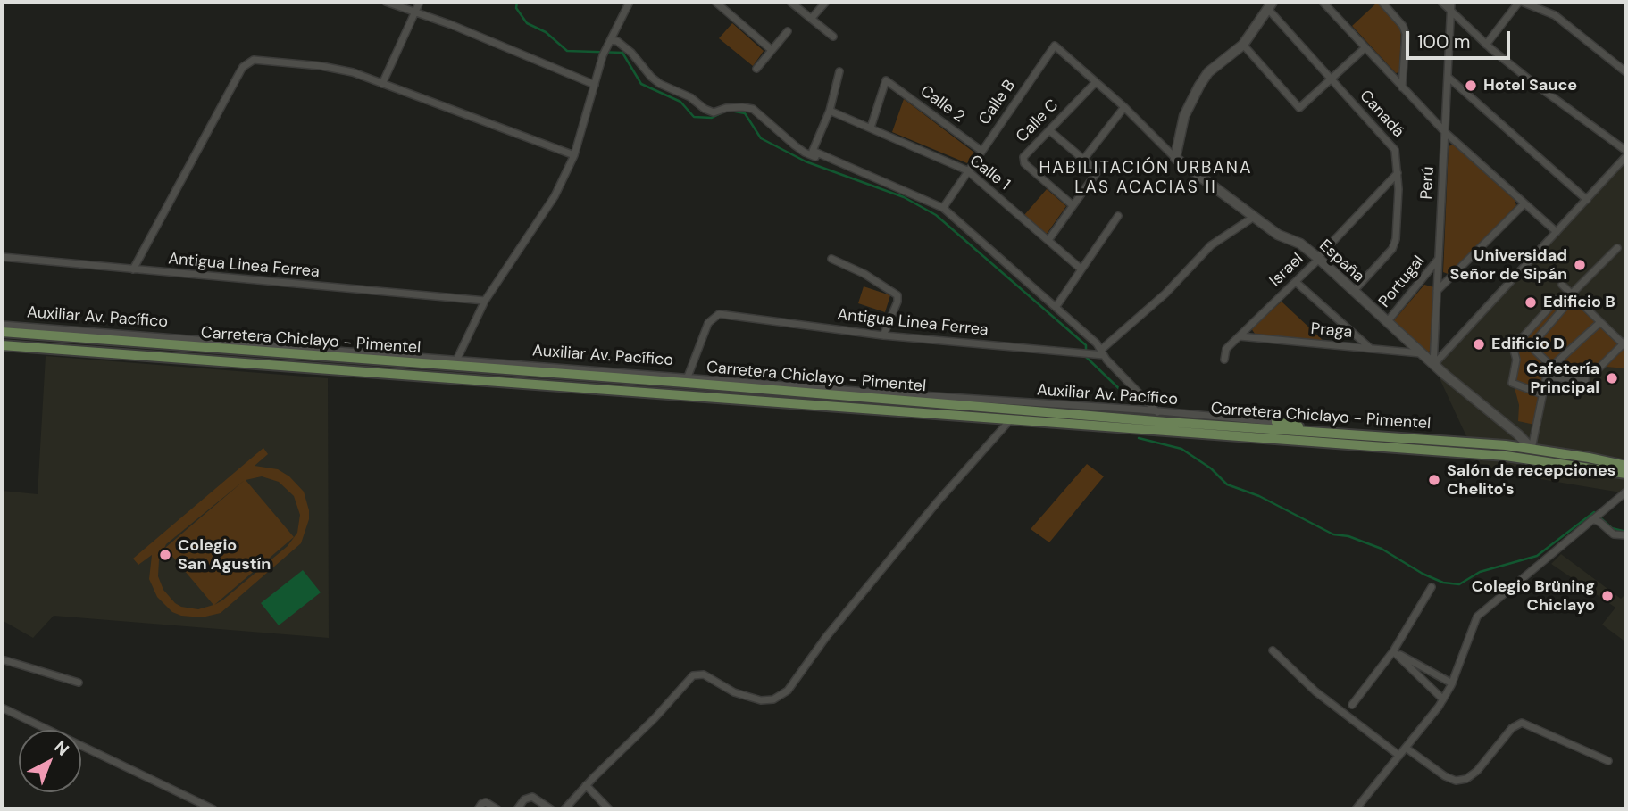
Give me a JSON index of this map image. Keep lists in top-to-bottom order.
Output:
{
  "streets": {
    "main road": ["Carretera Chiclayo - Pimentel"],
    "street": [
      "Calle B",
      "Calle 2",
      "Canadá",
      "Calle C",
      "Calle 1",
      "Perú",
      "España",
      "Antigua Linea Ferrea",
      "Israel",
      "Portugal",
      "Auxiliar Av. Pacífico",
      "Praga"
    ]
  },
  "crossings": [
    ["Calle B", "Calle 2"],
    ["Calle B", "Calle 1"],
    ["Calle B", "España"],
    ["Calle 2", "Calle 1"],
    ["Canadá", "España"],
    ["Canadá", "Israel"],
    ["Calle C", "España"],
    ["Perú", "España"],
    ["Perú", "Portugal"],
    ["España", "Israel"],
    ["España", "Portugal"],
    ["España", "Praga"],
    ["España", "Carretera Chiclayo - Pimentel"],
    ["Antigua Linea Ferrea", "Auxiliar Av. Pacífico"],
    ["Antigua Linea Ferrea", "Carretera Chiclayo - Pimentel"],
    ["Israel", "Praga"],
    ["Auxiliar Av. Pacífico", "Carretera Chiclayo - Pimentel"]
  ],
  "districts": ["HABILITACIÓN URBANA LAS ACACIAS II"],
  "places": [
    "Hotel Sauce",
    "Universidad Señor de Sipán",
    "Edificio B",
    "Edificio D",
    "Cafetería Principal",
    "Salón de recepciones Chelito's",
    "Colegio San Agustín",
    "Colegio Brüning Chiclayo"
  ],
  "scale_bar": "100 m",
  "north": "top right"
}
